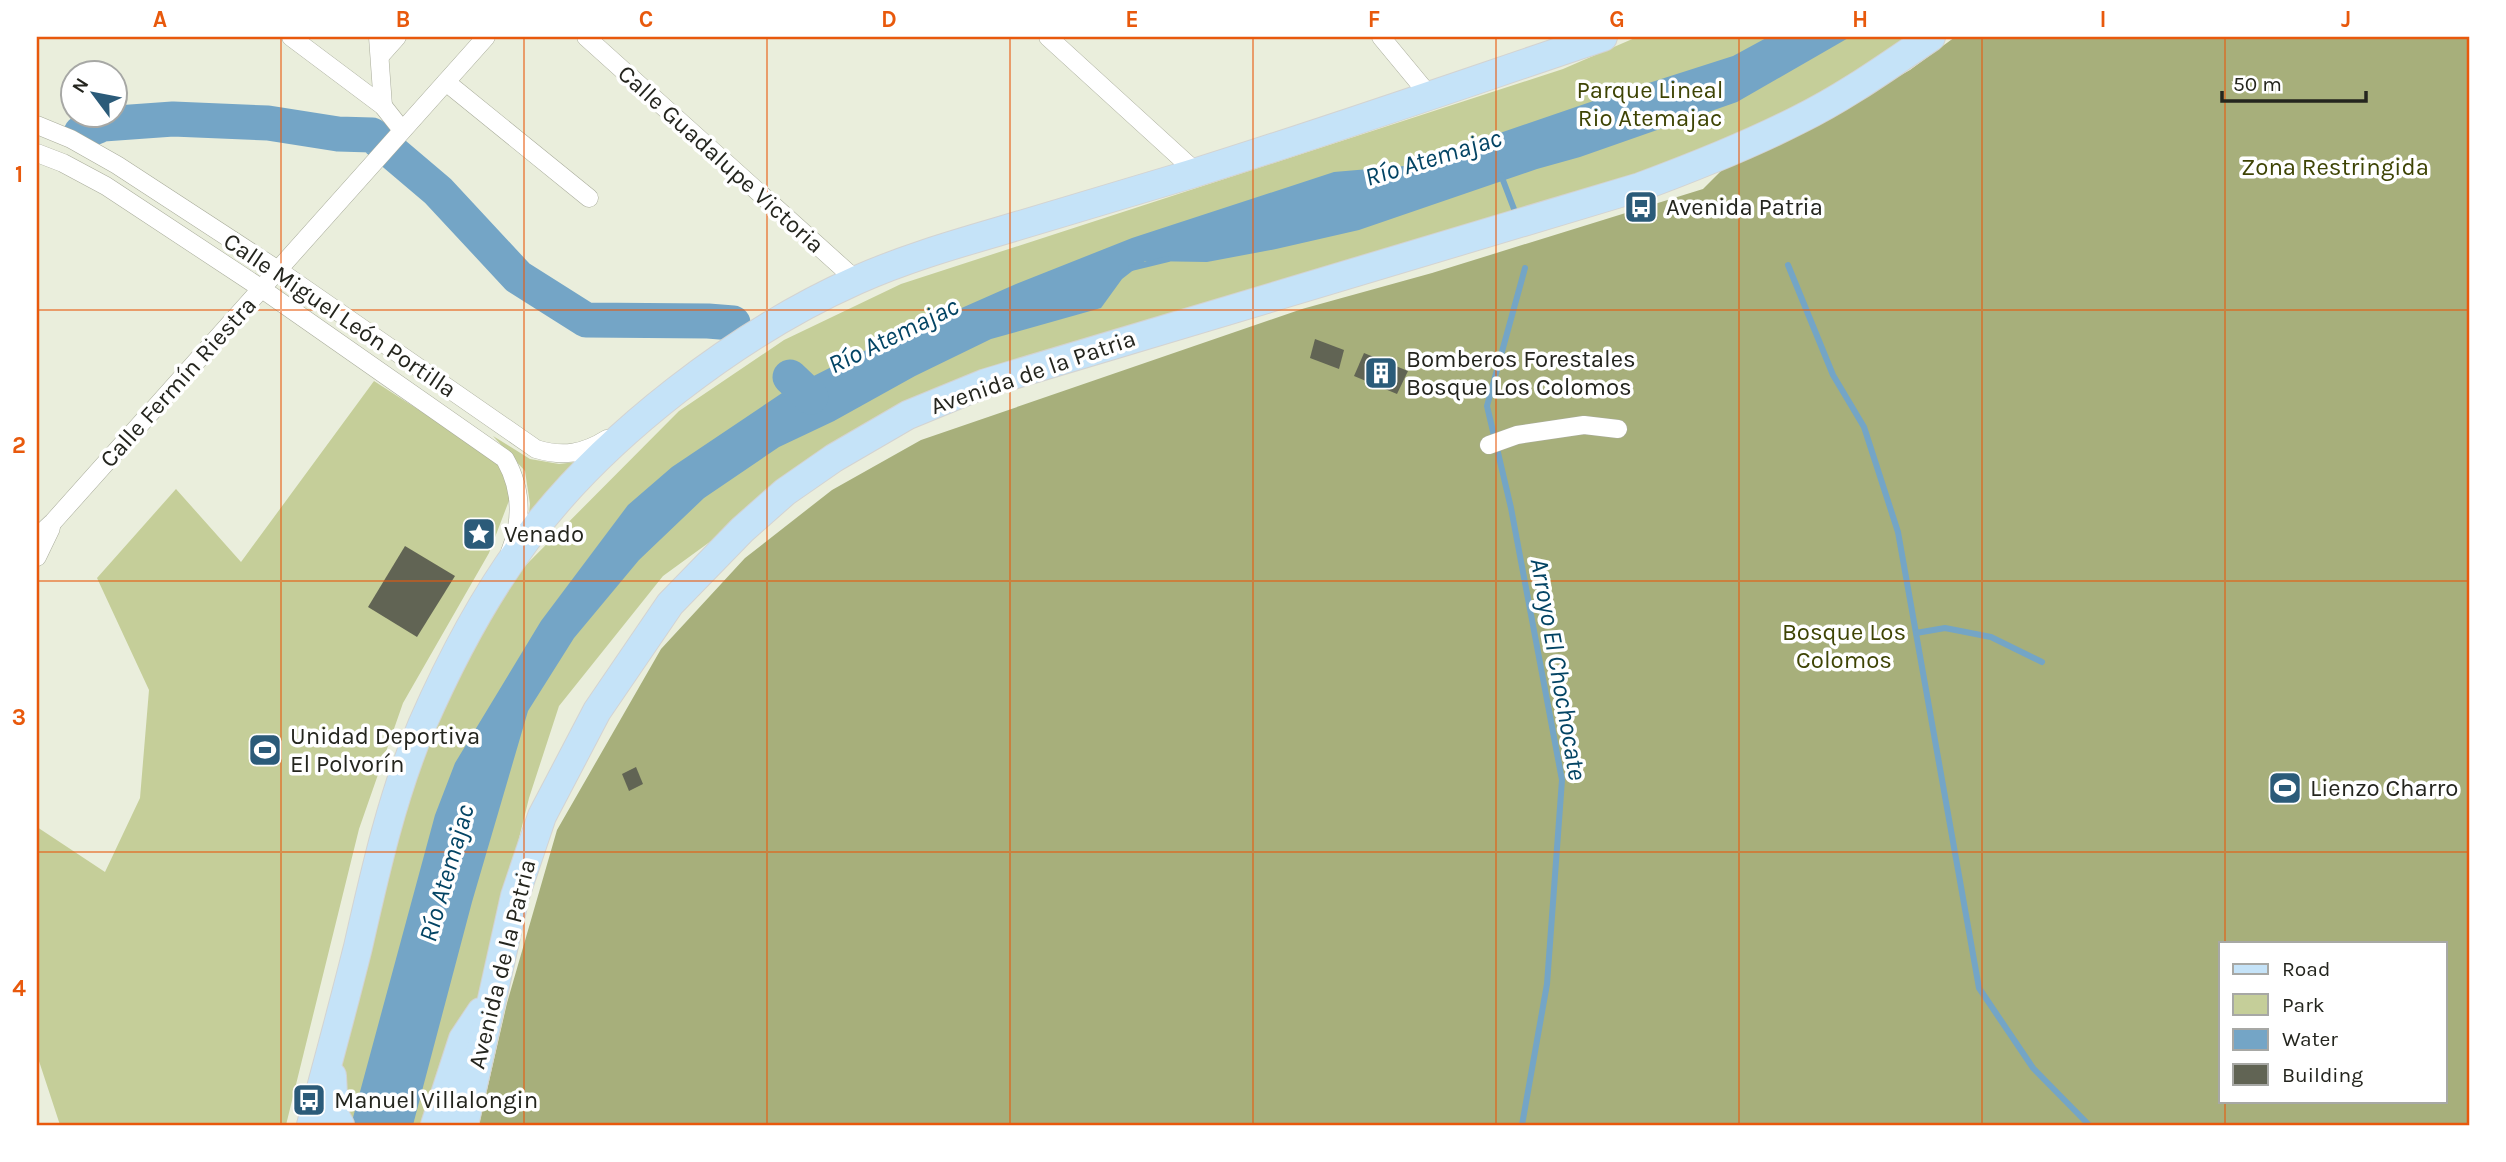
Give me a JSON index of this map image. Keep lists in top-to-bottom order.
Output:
{
  "streets": {
    "main road": ["Avenida de la Patria"],
    "street": ["Calle Guadalupe Victoria", "Calle Miguel León Portilla", "Calle Fermín Riestra"]
  },
  "crossings": [
    ["Calle Miguel León Portilla", "Calle Fermín Riestra"]
  ],
  "water": ["Río Atemajac", "Arroyo El Chochocate"],
  "parks": ["Parque Lineal Rio Atemajac", "Zona Restringida", "Bosque Los Colomos"],
  "places": {
    "bus stop": ["Avenida Patria", "Manuel Villalongin"],
    "building": ["Bomberos Forestales Bosque Los Colomos"],
    "place": ["Venado"],
    "sports": ["Unidad Deportiva El Polvorín", "Lienzo Charro"]
  },
  "legend": [
    "Road",
    "Park",
    "Water",
    "Building"
  ],
  "scale_bar": "50 m",
  "north": "top left",
  "grid": {
    "columns": [
      "A",
      "B",
      "C",
      "D",
      "E",
      "F",
      "G",
      "H",
      "I",
      "J"
    ],
    "rows": [
      "1",
      "2",
      "3",
      "4"
    ]
  }
}
